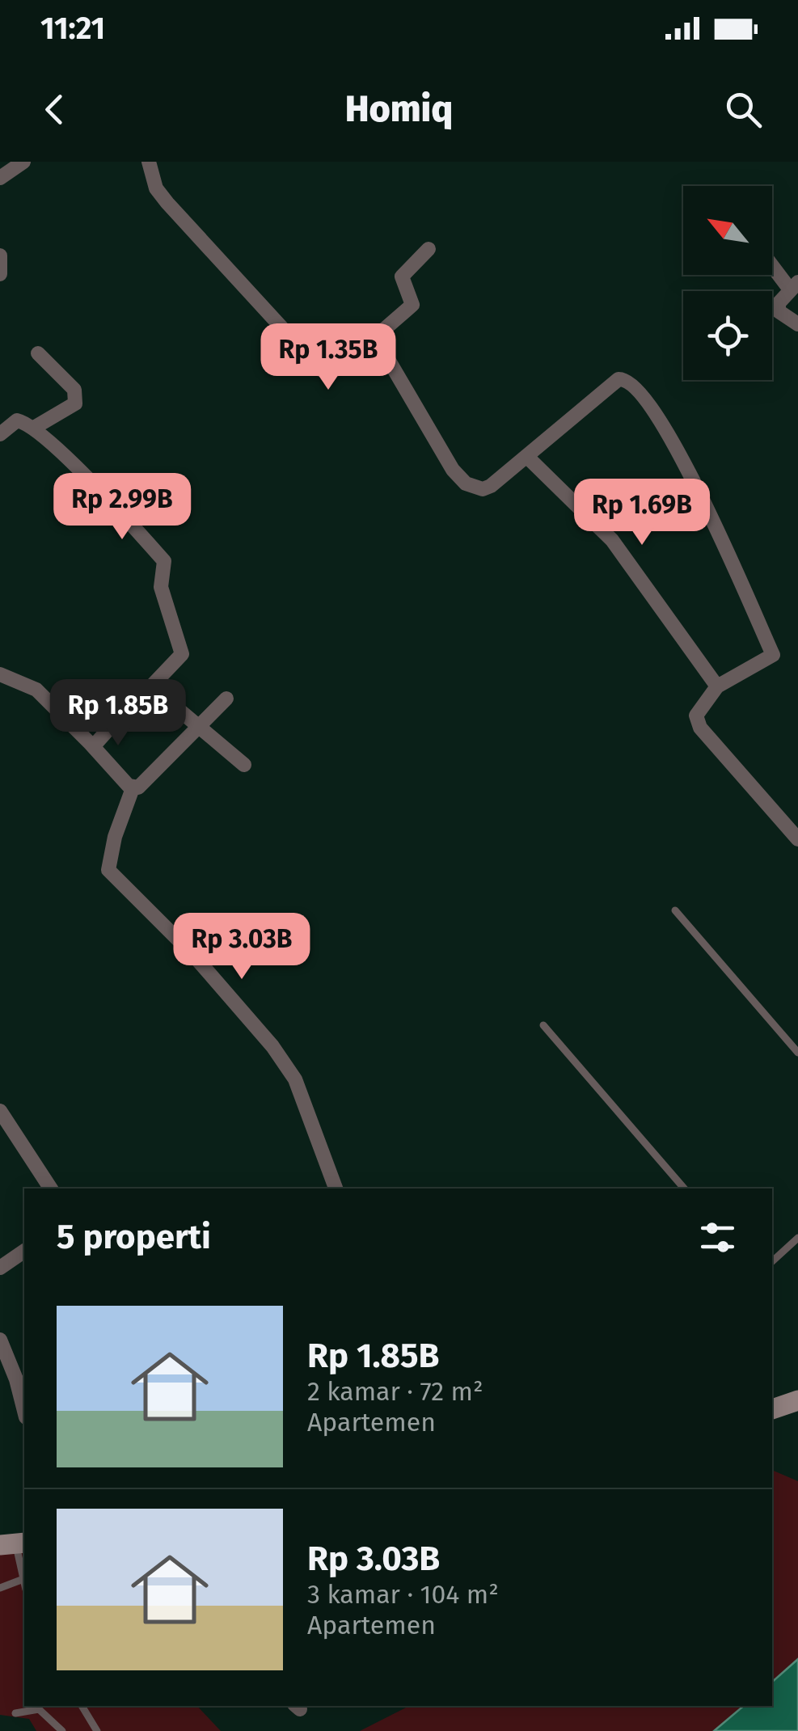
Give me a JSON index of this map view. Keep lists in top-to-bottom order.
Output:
{
  "north": "top left",
  "page": {
    "status": "11:21",
    "header": "Homiq",
    "price": [
      "Rp 1.35B",
      "Rp 2.99B",
      "Rp 1.69B",
      "Rp 1.85B",
      "Rp 3.03B"
    ],
    "heading": "5 properti",
    "list": [
      {
        "name": "Rp 1.85B",
        "note": "2 kamar · 72 m² · Apartemen"
      },
      {
        "name": "Rp 3.03B",
        "note": "3 kamar · 104 m² · Apartemen"
      }
    ]
  }
}
